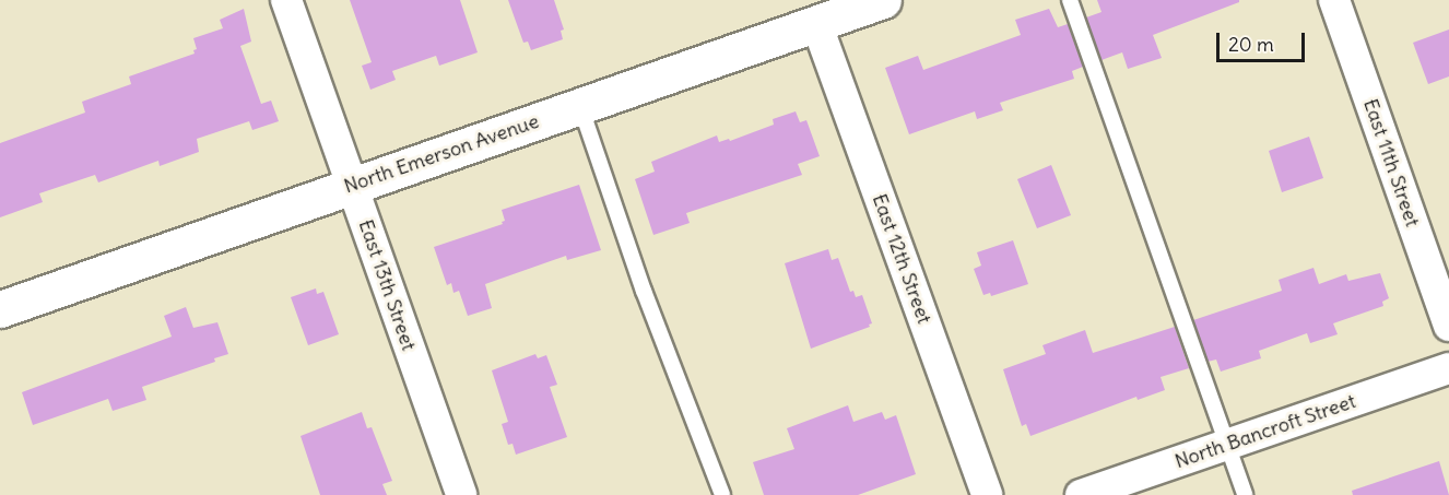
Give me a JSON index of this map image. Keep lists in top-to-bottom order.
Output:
{
  "streets": {
    "main road": ["North Emerson Avenue"],
    "street": [
      "East 11th Street",
      "East 12th Street",
      "East 13th Street",
      "North Bancroft Street"
    ]
  },
  "crossings": [
    ["North Emerson Avenue", "East 12th Street"],
    ["North Emerson Avenue", "East 13th Street"]
  ],
  "scale_bar": "20 m"
}
